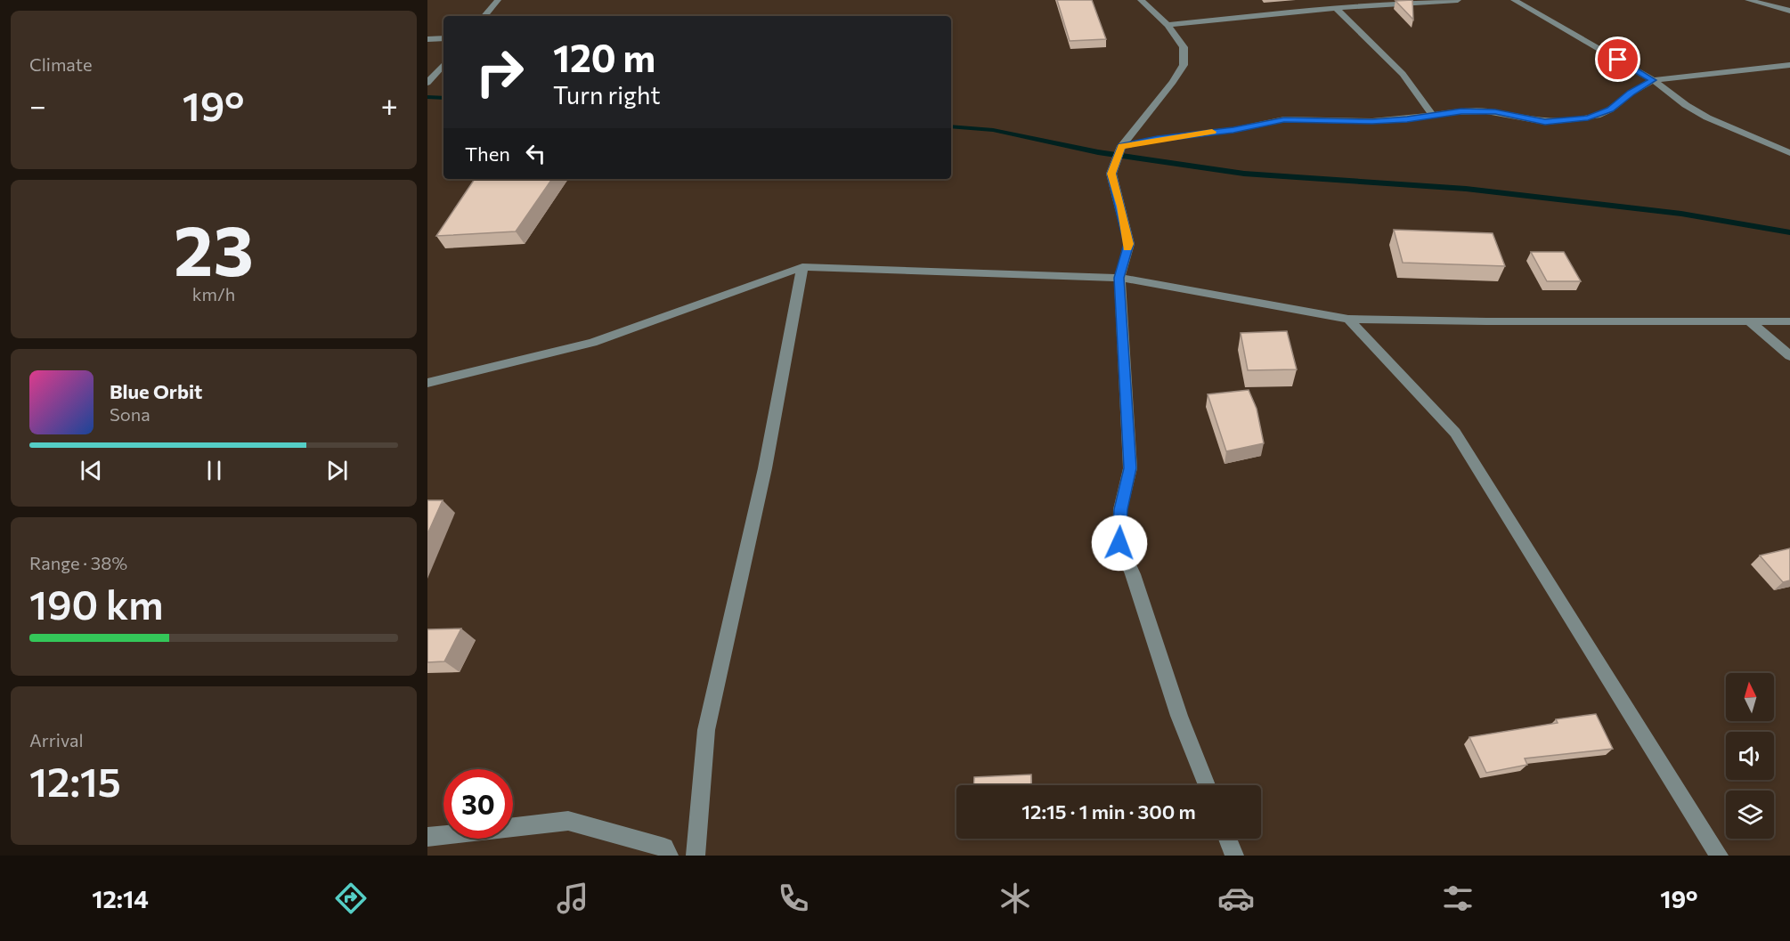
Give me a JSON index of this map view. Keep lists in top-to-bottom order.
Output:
{
  "north": "top",
  "page": {
    "tile": [
      "Climate",
      ["23", "km/h"],
      ["Range · 38%", "190 km"],
      ["Arrival", "12:15"]
    ],
    "turn": ["120 m", "Turn right"],
    "heat": ["−", "19°", "+"],
    "then": "Then",
    "song": ["Blue Orbit", "Sona"],
    "limit": "30",
    "trip": "12:15 · 1 min · 300 m",
    "tabs": ["12:14", "19°"]
  }
}
